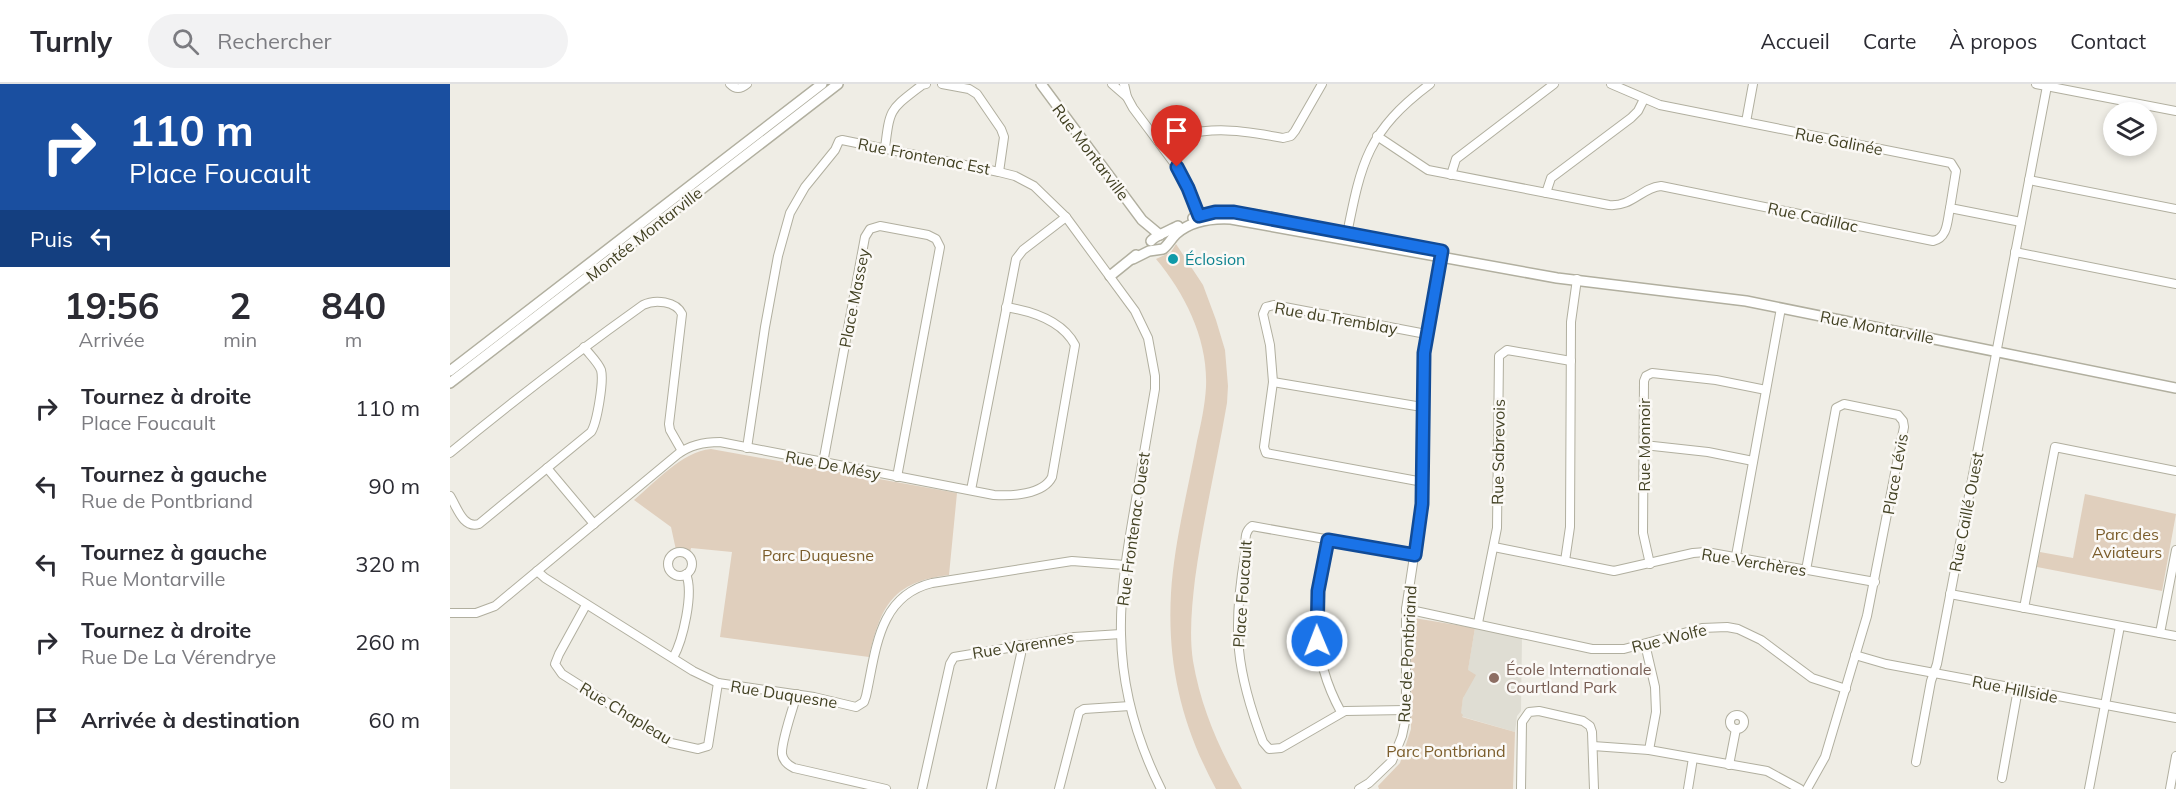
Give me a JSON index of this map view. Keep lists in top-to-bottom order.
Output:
{
  "streets": {
    "street": [
      "Rue Galinée",
      "Rue Montarville",
      "Rue Frontenac Est",
      "Rue Cadillac",
      "Montée Montarville",
      "Place Massey",
      "Rue du Tremblay",
      "Rue Monnoir",
      "Rue Sabrevois",
      "Rue De Mésy",
      "Place Lévis",
      "Rue Caillé Ouest",
      "Rue Frontenac Ouest",
      "Rue Verchères",
      "Place Foucault",
      "Rue Wolfe",
      "Rue Varennes",
      "Rue de Pontbriand",
      "Rue Hillside",
      "Rue Duquesne",
      "Rue Chapleau"
    ]
  },
  "crossings": [
    ["Rue Galinée", "Rue Cadillac"],
    ["Rue Montarville", "Rue Frontenac Est"],
    ["Rue Montarville", "Rue Caillé Ouest"],
    ["Rue Montarville", "Rue Frontenac Ouest"],
    ["Rue Montarville", "Rue de Pontbriand"],
    ["Rue Frontenac Est", "Rue De Mésy"],
    ["Rue Frontenac Est", "Rue Frontenac Ouest"],
    ["Place Massey", "Rue De Mésy"],
    ["Rue du Tremblay", "Rue de Pontbriand"],
    ["Rue Monnoir", "Rue Verchères"],
    ["Rue Sabrevois", "Rue Verchères"],
    ["Rue Sabrevois", "Rue Wolfe"],
    ["Rue De Mésy", "Rue Duquesne"],
    ["Place Lévis", "Rue Verchères"],
    ["Rue Caillé Ouest", "Rue Hillside"],
    ["Rue Frontenac Ouest", "Rue Varennes"],
    ["Rue Frontenac Ouest", "Rue Duquesne"],
    ["Place Foucault", "Rue de Pontbriand"],
    ["Rue Wolfe", "Rue de Pontbriand"],
    ["Rue Duquesne", "Rue Chapleau"]
  ],
  "parks": ["Parc des Aviateurs", "Parc Duquesne", "Parc Pontbriand"],
  "places": ["Éclosion", "École Internationale Courtland Park"],
  "page": {
    "header": "Turnly",
    "search": "Rechercher",
    "nav": [
      "Accueil",
      "Carte",
      "À propos",
      "Contact"
    ],
    "turn": ["110 m", "Place Foucault"],
    "then": "Puis",
    "eta": [
      "19:56",
      "Arrivée",
      "2",
      "min",
      "840",
      "m"
    ],
    "list": [
      {
        "name": "Tournez à droite",
        "note": "Place Foucault",
        "value": "110 m"
      },
      {
        "name": "Tournez à gauche",
        "note": "Rue de Pontbriand",
        "value": "90 m"
      },
      {
        "name": "Tournez à gauche",
        "note": "Rue Montarville",
        "value": "320 m"
      },
      {
        "name": "Tournez à droite",
        "note": "Rue De La Vérendrye",
        "value": "260 m"
      },
      {
        "name": "Arrivée à destination",
        "value": "60 m"
      }
    ]
  }
}
